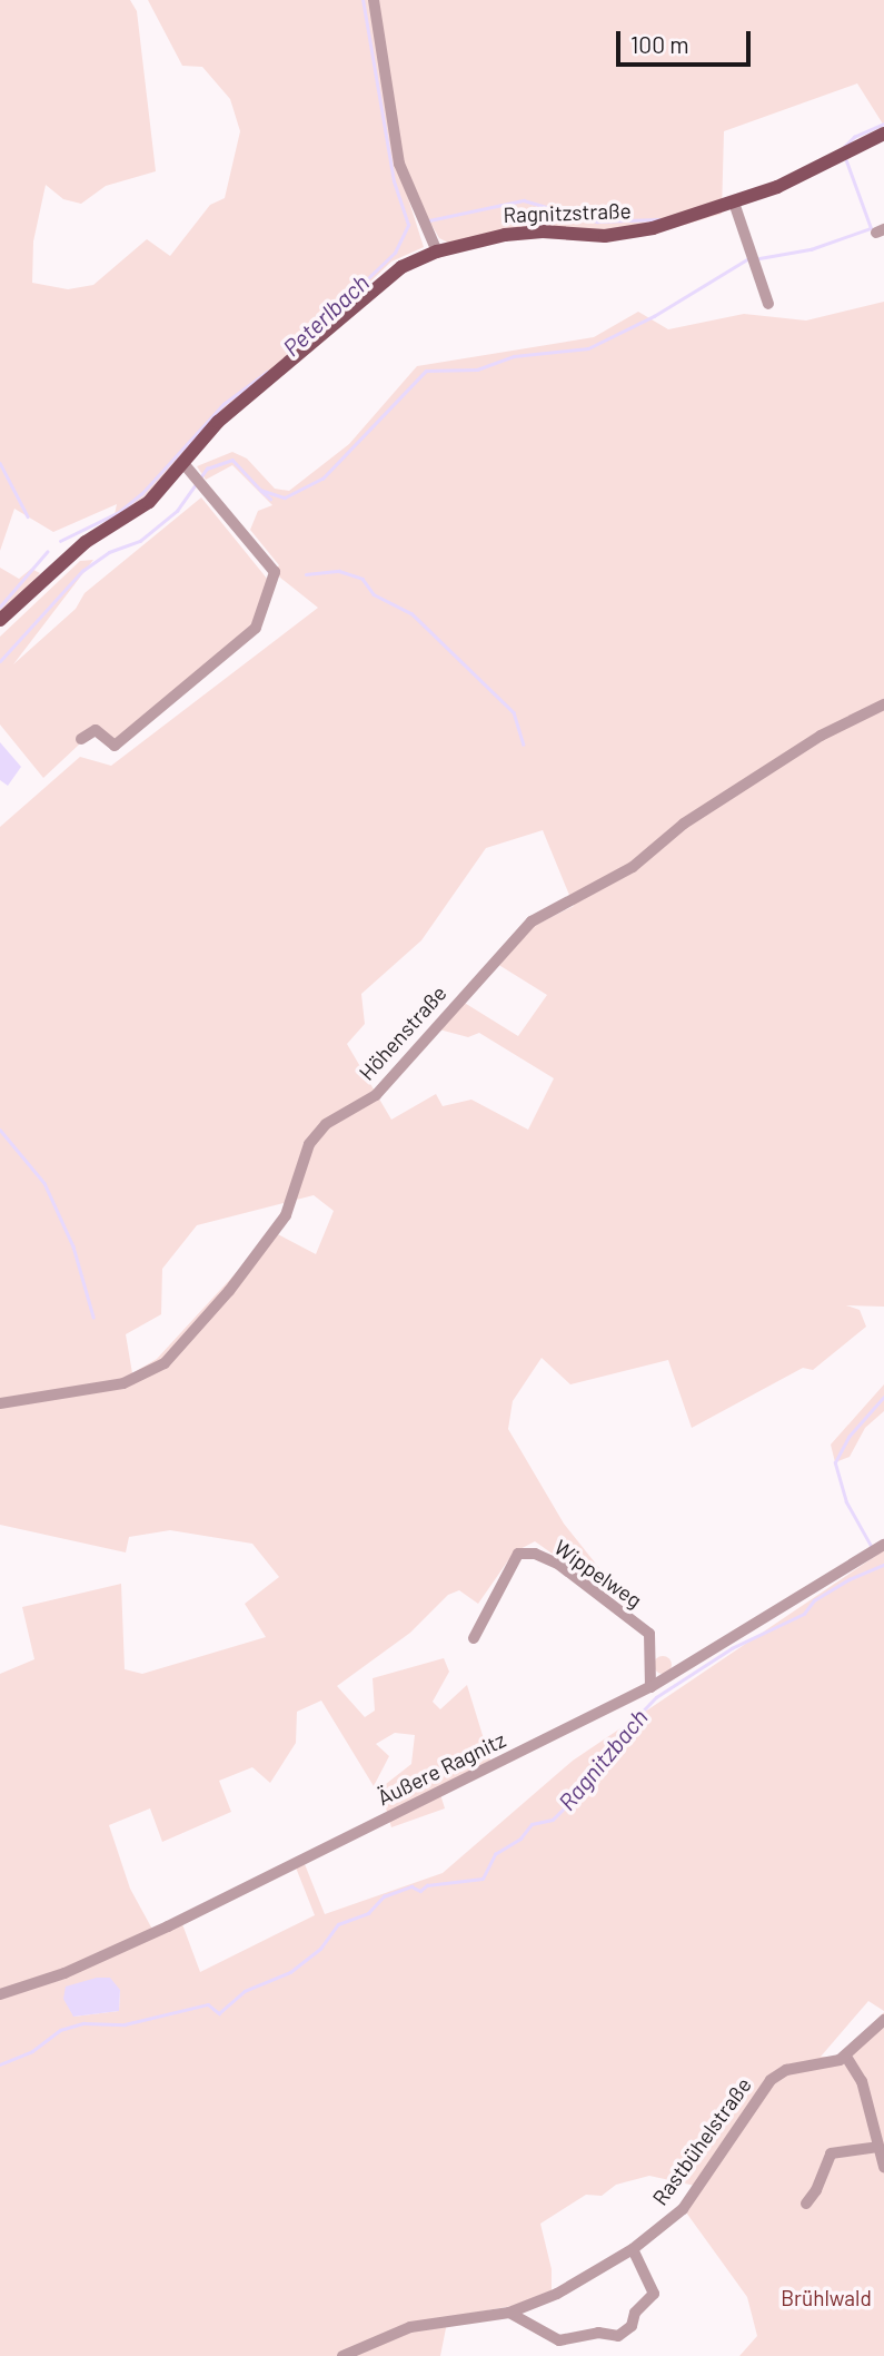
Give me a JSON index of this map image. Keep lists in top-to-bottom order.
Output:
{
  "streets": {
    "main road": ["Ragnitzstraße"],
    "street": [
      "Höhenstraße",
      "Wippelweg",
      "Äußere Ragnitz",
      "Rastbühelstraße"
    ]
  },
  "crossings": [
    ["Wippelweg", "Äußere Ragnitz"]
  ],
  "water": ["Peterlbach", "Ragnitzbach"],
  "parks": ["Brühlwald"],
  "scale_bar": "100 m"
}
